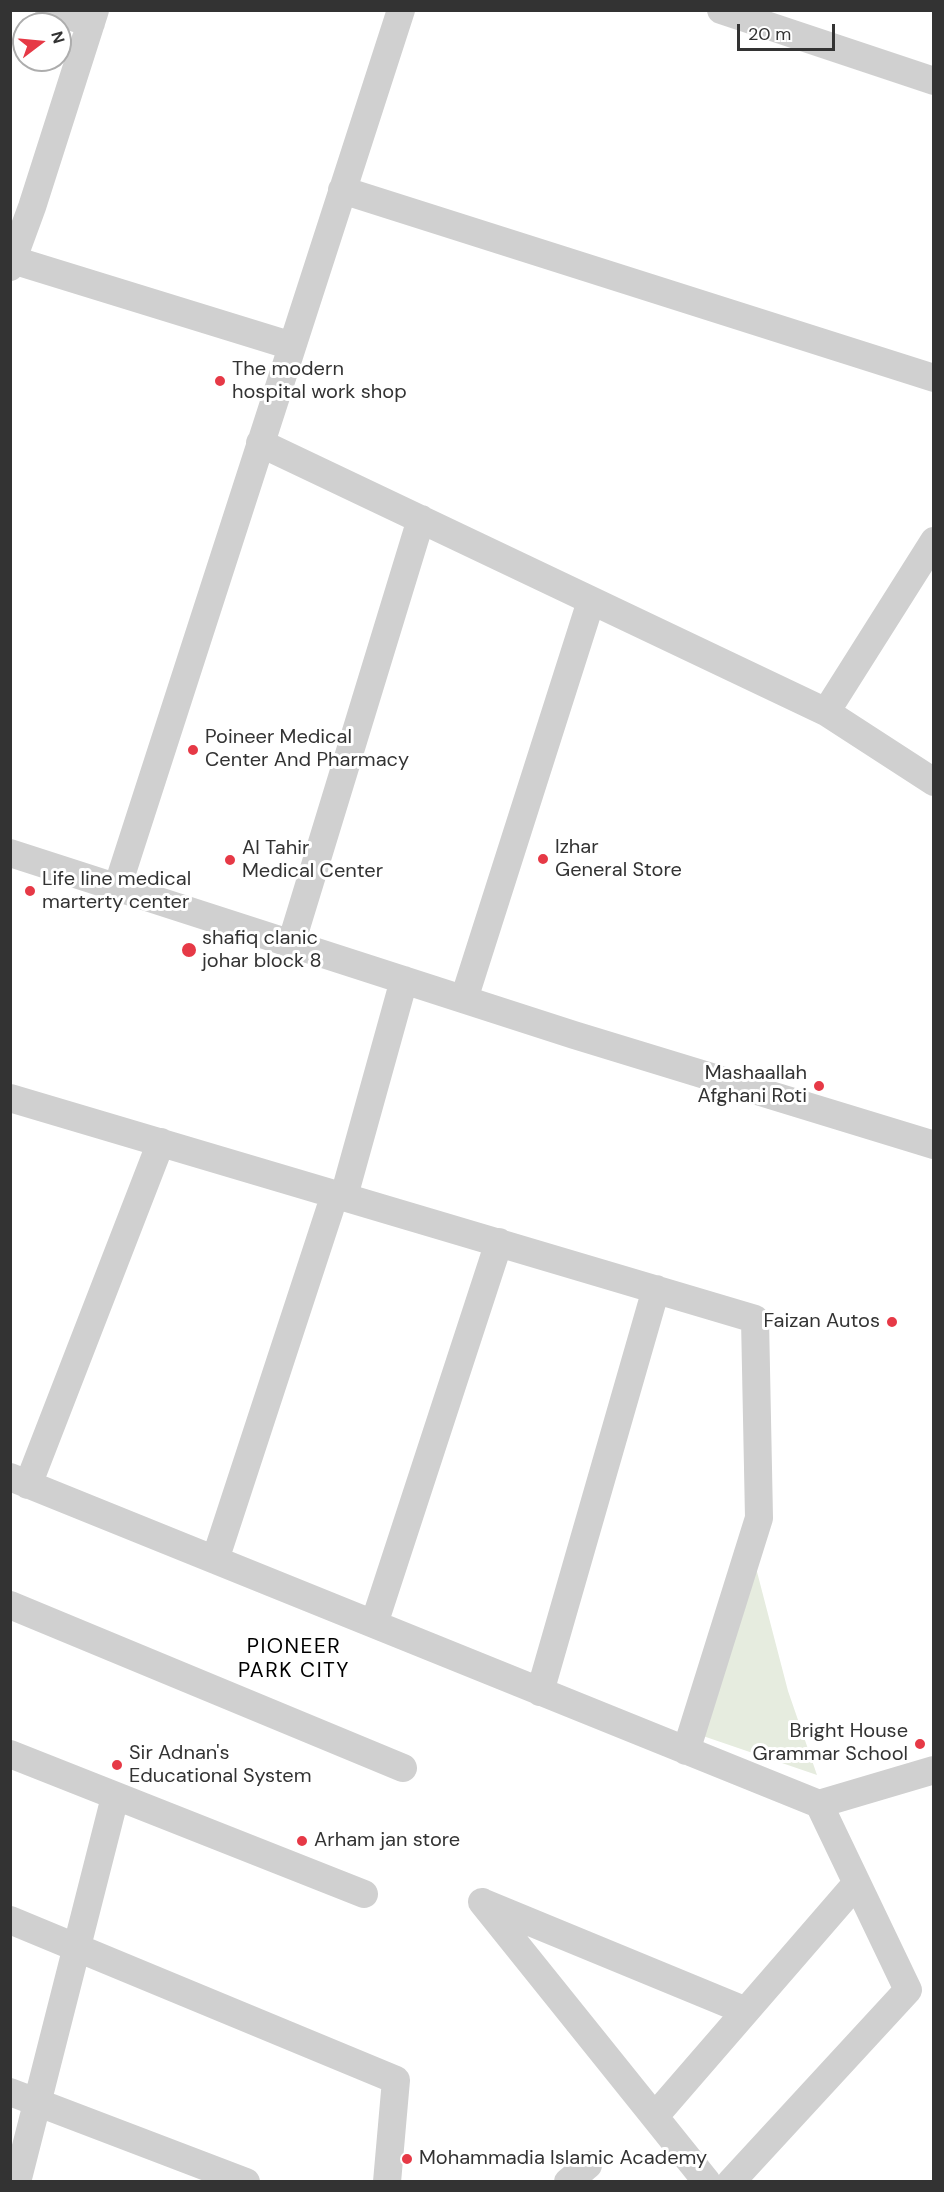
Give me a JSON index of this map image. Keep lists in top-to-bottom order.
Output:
{
  "districts": ["PIONEER PARK CITY"],
  "places": [
    "The modern hospital work shop",
    "Poineer Medical Center And Pharmacy",
    "Izhar General Store",
    "Al Tahir Medical Center",
    "Life line medical marterty center",
    "shafiq clanic johar block 8",
    "Mashaallah Afghani Roti",
    "Faizan Autos",
    "Bright House Grammar School",
    "Sir Adnan's Educational System",
    "Arham jan store",
    "Mohammadia Islamic Academy"
  ],
  "scale_bar": "20 m",
  "north": "right"
}
